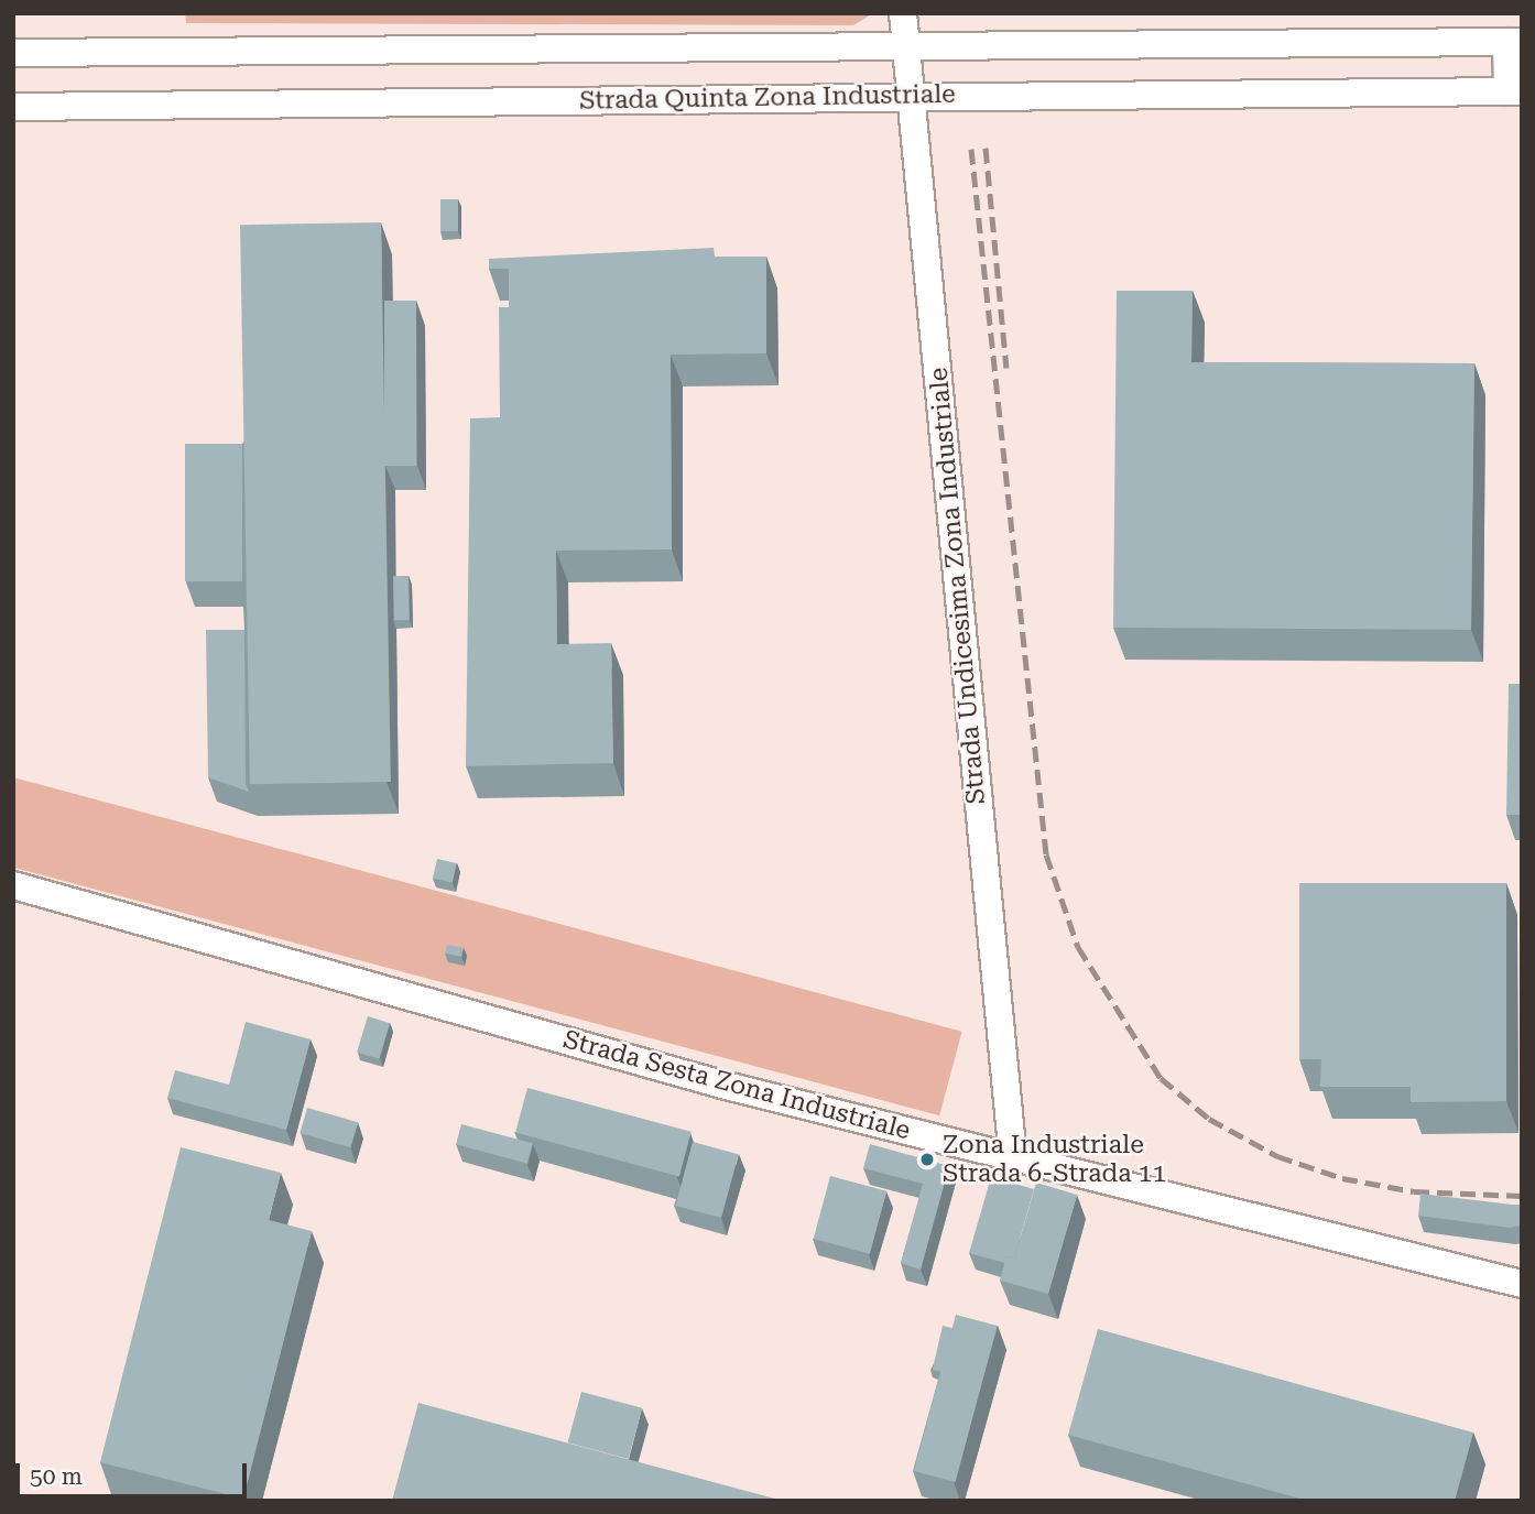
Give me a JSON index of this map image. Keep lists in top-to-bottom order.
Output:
{
  "streets": {
    "street": ["Strada Quinta Zona Industriale", "Strada Undicesima Zona Industriale", "Strada Sesta Zona Industriale"]
  },
  "crossings": [
    ["Strada Quinta Zona Industriale", "Strada Undicesima Zona Industriale"],
    ["Strada Undicesima Zona Industriale", "Strada Sesta Zona Industriale"]
  ],
  "places": ["Zona Industriale Strada 6-Strada 11"],
  "scale_bar": "50 m"
}
